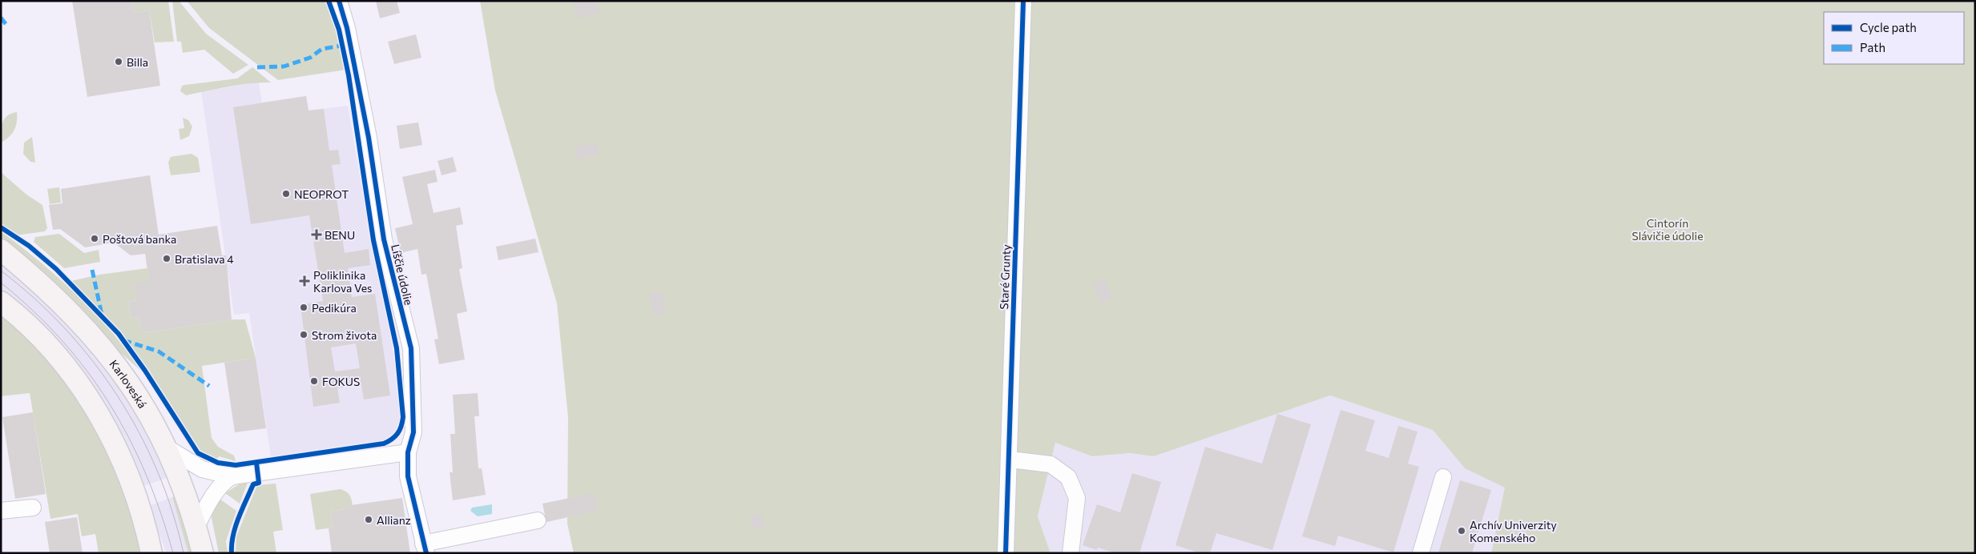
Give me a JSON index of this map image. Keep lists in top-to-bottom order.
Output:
{
  "streets": {
    "main road": ["Karloveská"],
    "street": ["Líščie údolie", "Staré Grunty"]
  },
  "parks": ["Cintorín Slávičie údolie"],
  "places": {
    "other": [
      "Billa",
      "NEOPROT",
      "Poštová banka",
      "Bratislava 4",
      "Pedikúra",
      "Strom života",
      "FOKUS",
      "Allianz",
      "Archív Univerzity Komenského"
    ],
    "health": ["BENU", "Poliklinika Karlova Ves"]
  },
  "legend": ["Cycle path", "Path"]
}
